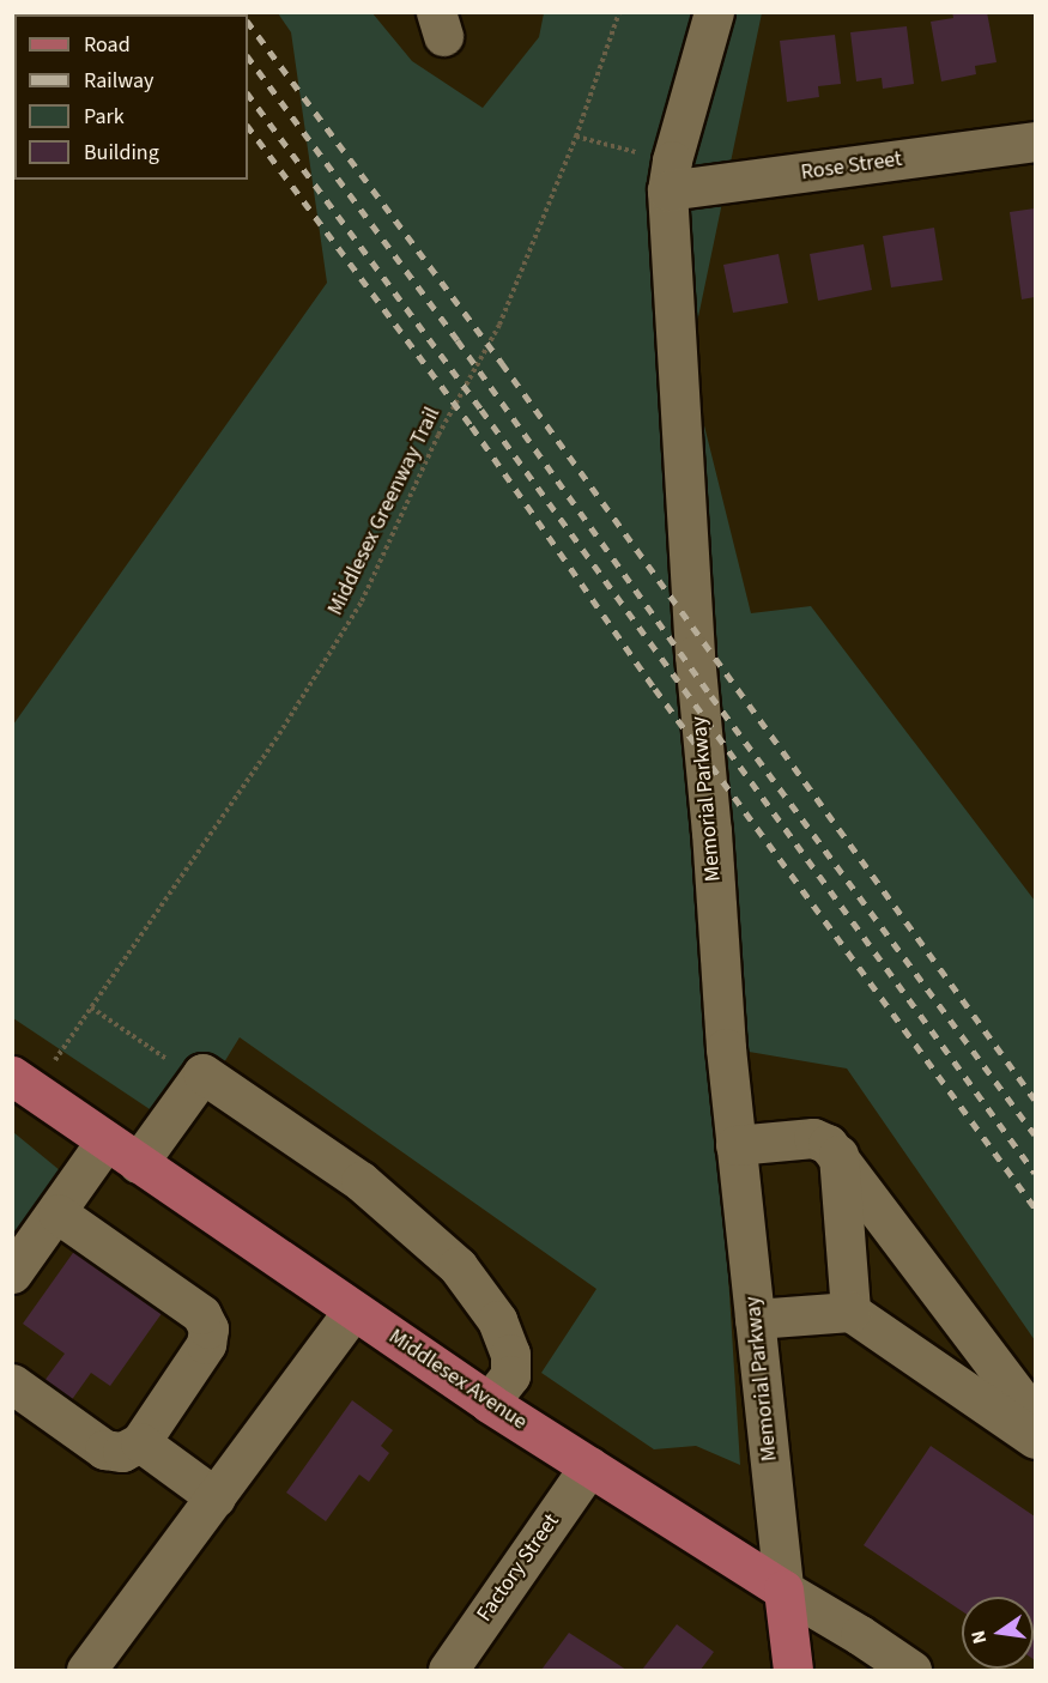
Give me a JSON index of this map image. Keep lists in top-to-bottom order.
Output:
{
  "streets": {
    "main road": ["Middlesex Avenue"],
    "street": ["Rose Street", "Memorial Parkway", "Factory Street"],
    "path": ["Middlesex Greenway Trail"]
  },
  "crossings": [
    ["Rose Street", "Memorial Parkway"],
    ["Memorial Parkway", "Middlesex Avenue"],
    ["Middlesex Avenue", "Factory Street"]
  ],
  "legend": [
    "Road",
    "Railway",
    "Park",
    "Building"
  ],
  "north": "left"
}
